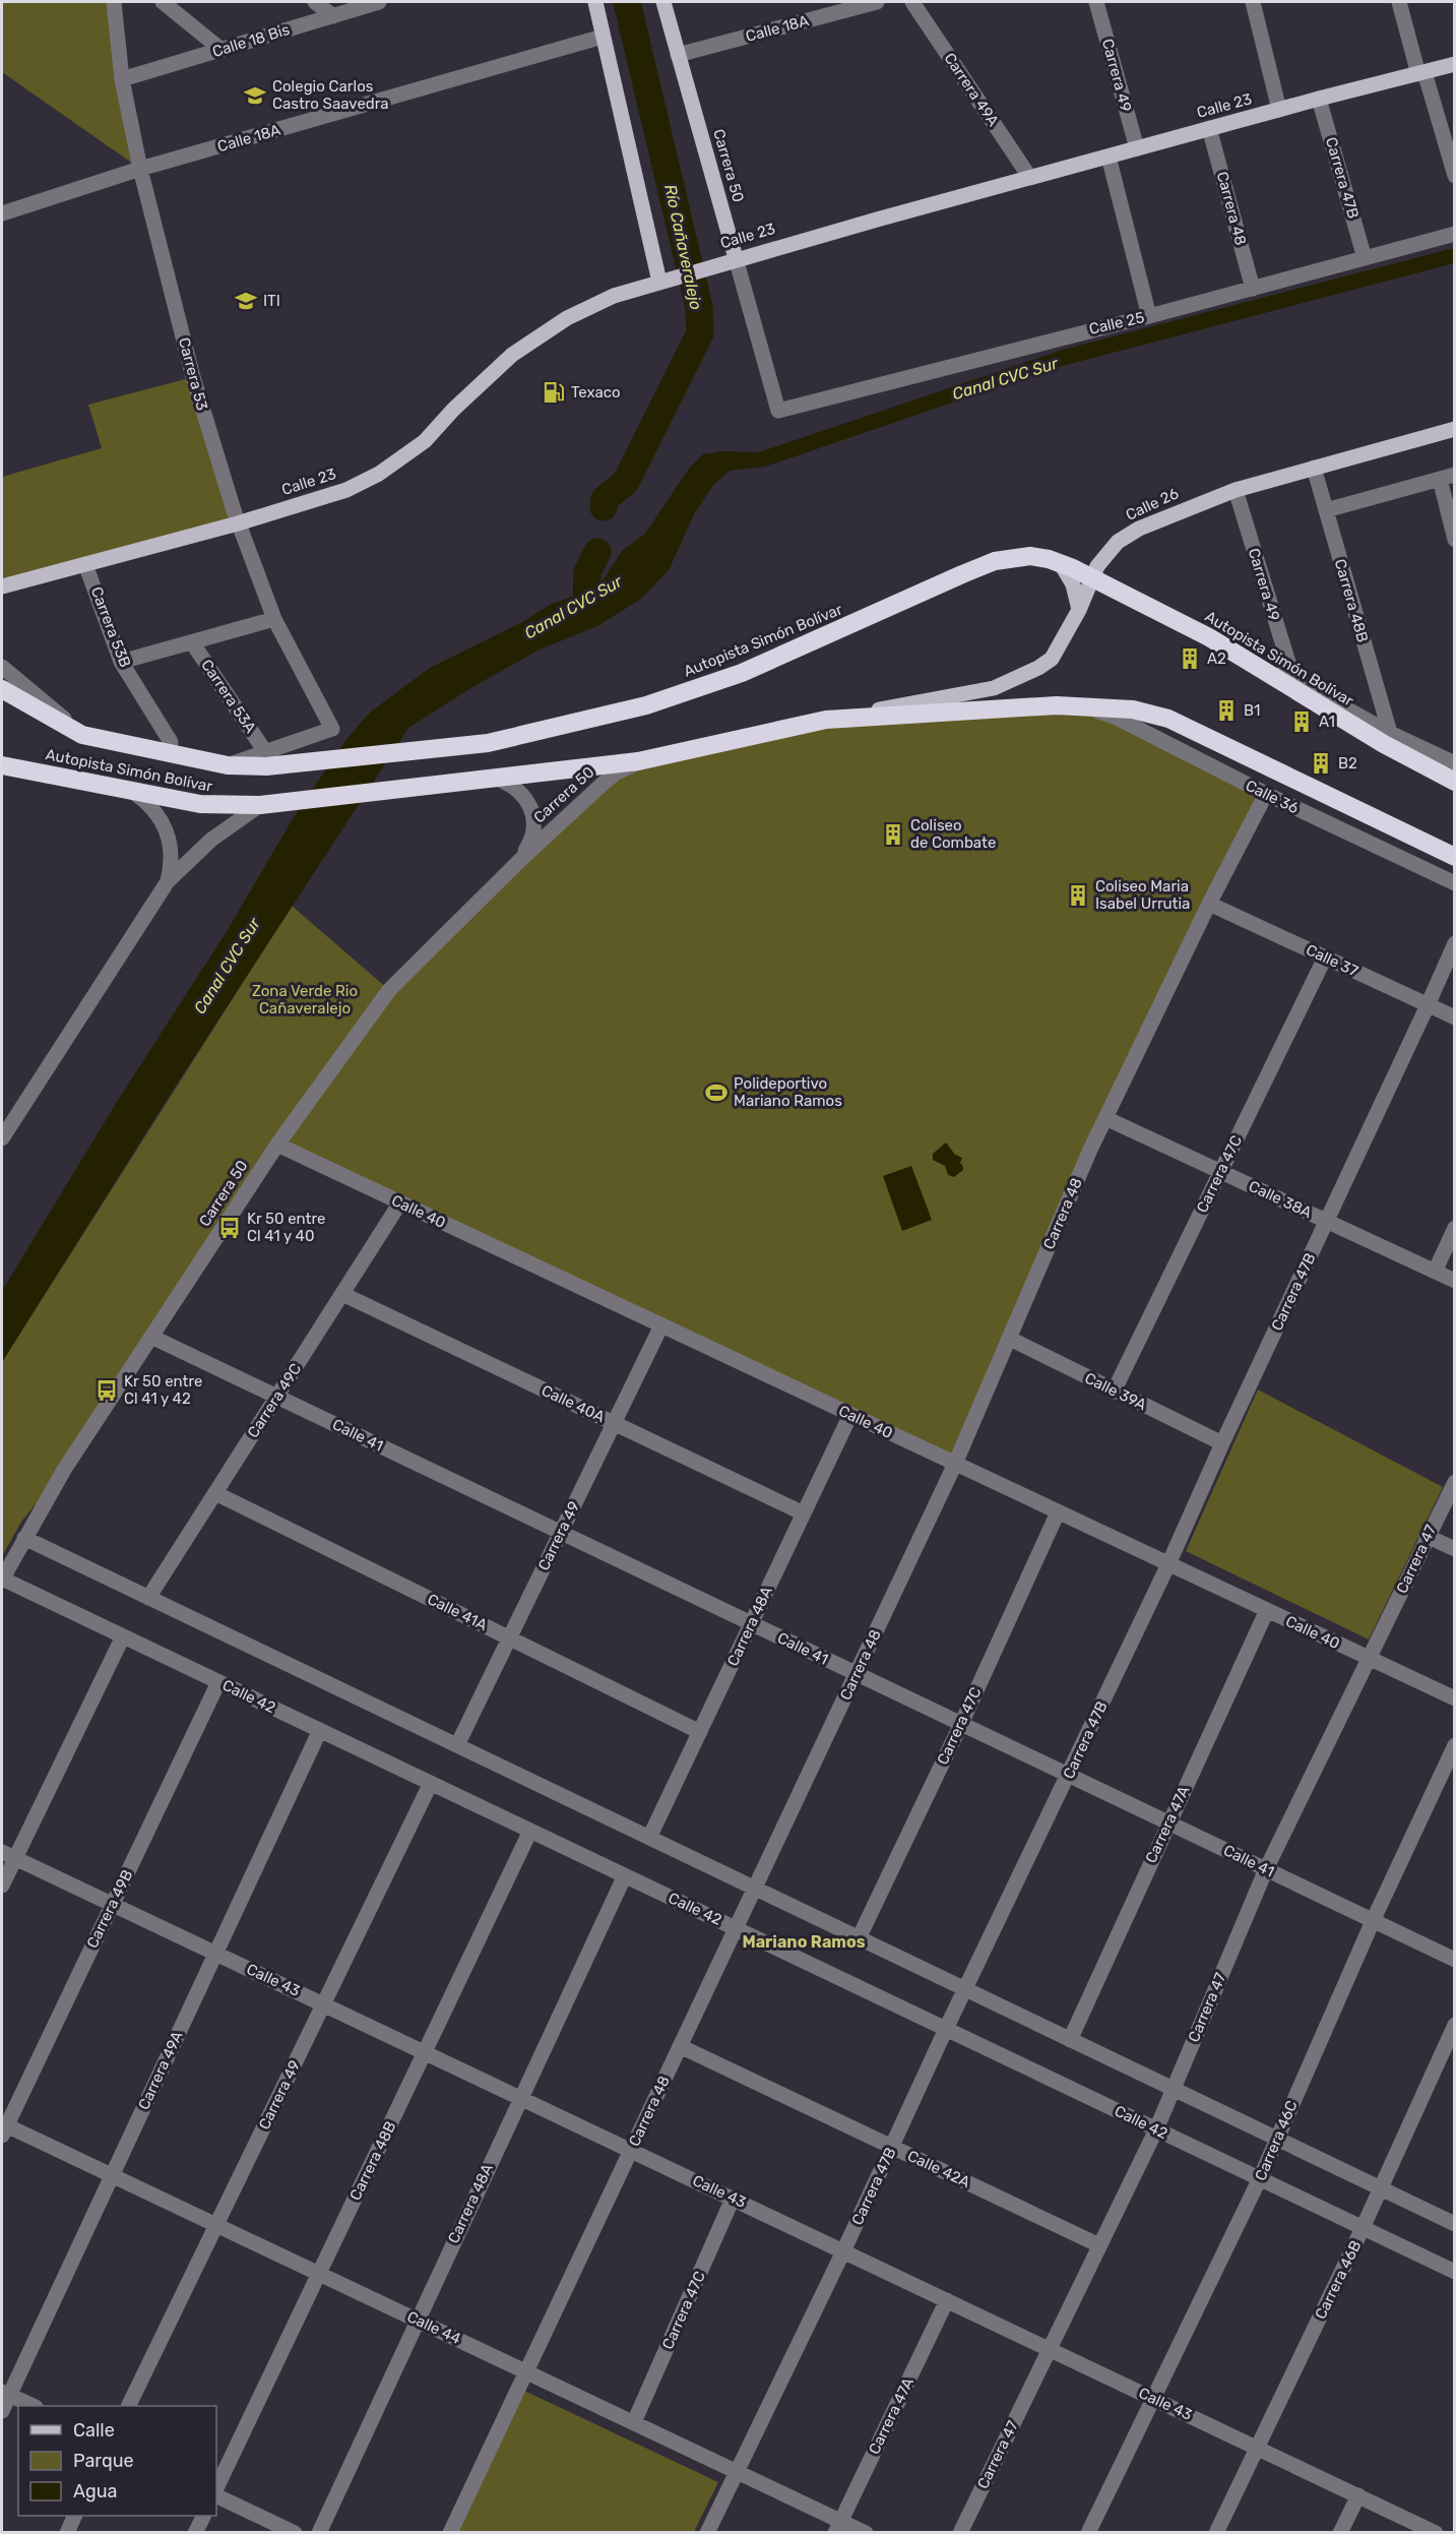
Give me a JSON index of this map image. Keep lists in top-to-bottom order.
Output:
{
  "streets": {
    "highway": ["Autopista Simón Bolívar"],
    "main road": ["Calle 23", "Carrera 50", "Calle 26"],
    "street": [
      "Calle 18A",
      "Calle 18 Bis",
      "Carrera 49",
      "Carrera 49A",
      "Carrera 47B",
      "Carrera 48",
      "Calle 25",
      "Carrera 53",
      "Carrera 48B",
      "Carrera 53B",
      "Carrera 53A",
      "Calle 36",
      "Calle 37",
      "Carrera 47C",
      "Calle 38A",
      "Calle 40",
      "Calle 39A",
      "Carrera 49C",
      "Calle 40A",
      "Calle 41",
      "Carrera 47",
      "Calle 41A",
      "Carrera 48A",
      "Calle 42",
      "Carrera 47A",
      "Carrera 49B",
      "Calle 43",
      "Carrera 46C",
      "Calle 42A",
      "Carrera 46B",
      "Calle 44"
    ]
  },
  "crossings": [
    ["Calle 18A", "Carrera 50"],
    ["Calle 18A", "Carrera 53"],
    ["Calle 18 Bis", "Carrera 53"],
    ["Carrera 49", "Calle 23"],
    ["Carrera 49", "Calle 26"],
    ["Carrera 49", "Calle 40"],
    ["Carrera 49", "Calle 40A"],
    ["Carrera 49", "Calle 41"],
    ["Carrera 49", "Calle 41A"],
    ["Carrera 49", "Calle 42"],
    ["Carrera 49", "Calle 43"],
    ["Carrera 49", "Calle 44"],
    ["Carrera 49A", "Calle 23"],
    ["Carrera 49A", "Calle 42"],
    ["Carrera 49A", "Calle 43"],
    ["Carrera 49A", "Calle 44"],
    ["Calle 23", "Carrera 50"],
    ["Calle 23", "Carrera 47B"],
    ["Calle 23", "Carrera 48"],
    ["Calle 23", "Carrera 53"],
    ["Calle 23", "Carrera 53B"],
    ["Carrera 50", "Calle 25"],
    ["Carrera 50", "Autopista Simón Bolívar"],
    ["Carrera 50", "Calle 40"],
    ["Carrera 50", "Calle 41"],
    ["Carrera 50", "Calle 42"],
    ["Carrera 47B", "Calle 25"],
    ["Carrera 47B", "Calle 37"],
    ["Carrera 47B", "Calle 38A"],
    ["Carrera 47B", "Calle 40"],
    ["Carrera 47B", "Calle 39A"],
    ["Carrera 47B", "Calle 41"],
    ["Carrera 47B", "Calle 42"],
    ["Carrera 47B", "Calle 43"],
    ["Carrera 47B", "Calle 42A"],
    ["Carrera 47B", "Calle 44"],
    ["Carrera 48", "Calle 25"],
    ["Carrera 48", "Calle 36"],
    ["Carrera 48", "Calle 37"],
    ["Carrera 48", "Calle 38A"],
    ["Carrera 48", "Calle 40"],
    ["Carrera 48", "Calle 39A"],
    ["Carrera 48", "Calle 41"],
    ["Carrera 48", "Calle 42"],
    ["Carrera 48", "Calle 43"],
    ["Carrera 48", "Calle 42A"],
    ["Carrera 48", "Calle 44"],
    ["Carrera 53", "Carrera 53A"],
    ["Calle 26", "Carrera 48B"],
    ["Calle 26", "Autopista Simón Bolívar"],
    ["Carrera 48B", "Calle 42"],
    ["Carrera 48B", "Calle 43"],
    ["Carrera 48B", "Calle 44"],
    ["Carrera 53B", "Autopista Simón Bolívar"],
    ["Autopista Simón Bolívar", "Calle 36"],
    ["Calle 37", "Carrera 47C"],
    ["Carrera 47C", "Calle 38A"],
    ["Carrera 47C", "Calle 40"],
    ["Carrera 47C", "Calle 39A"],
    ["Carrera 47C", "Calle 41"],
    ["Carrera 47C", "Calle 43"],
    ["Carrera 47C", "Calle 44"],
    ["Calle 40", "Carrera 49C"],
    ["Calle 40", "Carrera 47"],
    ["Calle 40", "Carrera 48A"],
    ["Calle 40", "Carrera 47A"],
    ["Carrera 49C", "Calle 40A"],
    ["Carrera 49C", "Calle 41"],
    ["Carrera 49C", "Calle 41A"],
    ["Calle 40A", "Carrera 48A"],
    ["Calle 41", "Carrera 47"],
    ["Calle 41", "Carrera 48A"],
    ["Calle 41", "Carrera 47A"],
    ["Calle 41", "Carrera 46C"],
    ["Carrera 47", "Calle 42"],
    ["Carrera 47", "Calle 43"],
    ["Carrera 47", "Calle 42A"],
    ["Calle 41A", "Carrera 48A"],
    ["Carrera 48A", "Calle 42"],
    ["Carrera 48A", "Calle 43"],
    ["Carrera 48A", "Calle 44"],
    ["Calle 42", "Carrera 49B"],
    ["Calle 42", "Carrera 46C"],
    ["Calle 42", "Carrera 46B"],
    ["Carrera 47A", "Calle 43"],
    ["Carrera 47A", "Calle 44"],
    ["Carrera 49B", "Calle 43"],
    ["Carrera 49B", "Calle 44"],
    ["Calle 43", "Carrera 46C"],
    ["Calle 43", "Carrera 46B"]
  ],
  "districts": ["Mariano Ramos"],
  "water": ["Río Cañaveralejo", "Canal CVC Sur"],
  "parks": ["Zona Verde Rio Cañaveralejo"],
  "places": {
    "school or university": ["Colegio Carlos Castro Saavedra", "ITI"],
    "fuel station": ["Texaco"],
    "building": [
      "A2",
      "B1",
      "A1",
      "B2",
      "Coliseo de Combate",
      "Coliseo Maria Isabel Urrutia"
    ],
    "sports": ["Polideportivo Mariano Ramos"],
    "bus stop": ["Kr 50 entre Cl 41 y 40", "Kr 50 entre Cl 41 y 42"]
  },
  "legend": ["Calle", "Parque", "Agua"]
}
